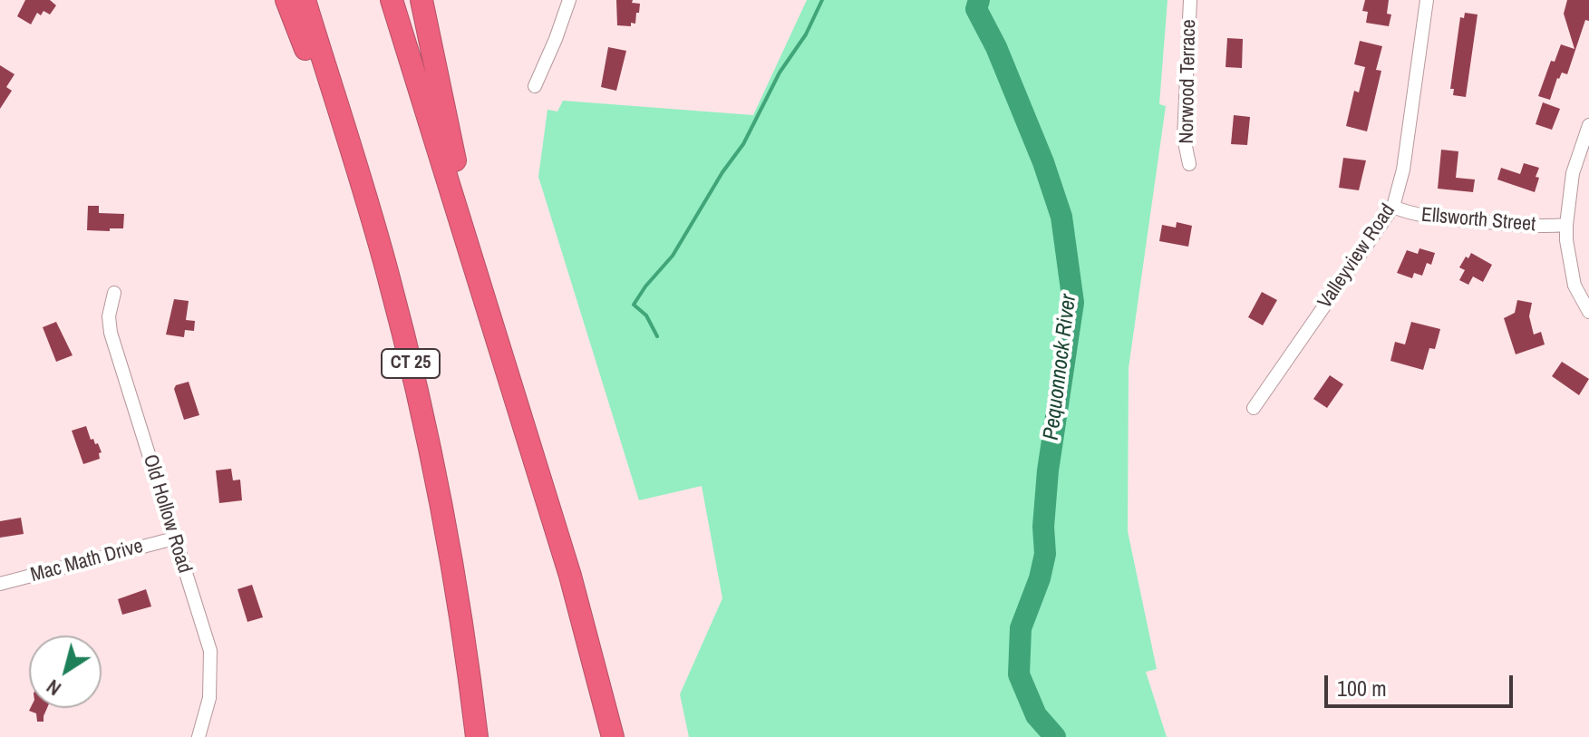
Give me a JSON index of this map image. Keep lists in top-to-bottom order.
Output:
{
  "streets": {
    "highway": ["CT 25"],
    "street": [
      "Norwood Terrace",
      "Ellsworth Street",
      "Valleyview Road",
      "Old Hollow Road",
      "Mac Math Drive"
    ]
  },
  "crossings": [
    ["Ellsworth Street", "Valleyview Road"],
    ["Old Hollow Road", "Mac Math Drive"]
  ],
  "water": ["Pequonnock River"],
  "scale_bar": "100 m",
  "north": "bottom left"
}
